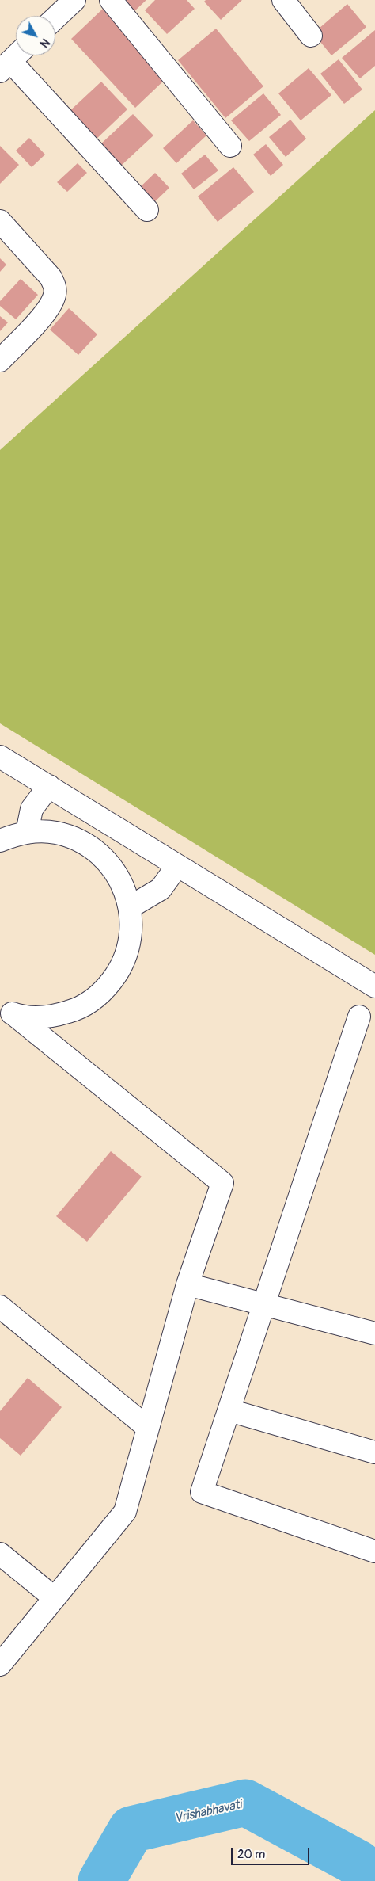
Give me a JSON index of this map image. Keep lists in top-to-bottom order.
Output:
{
  "water": ["Vrishabhavati"],
  "scale_bar": "20 m",
  "north": "bottom right"
}
